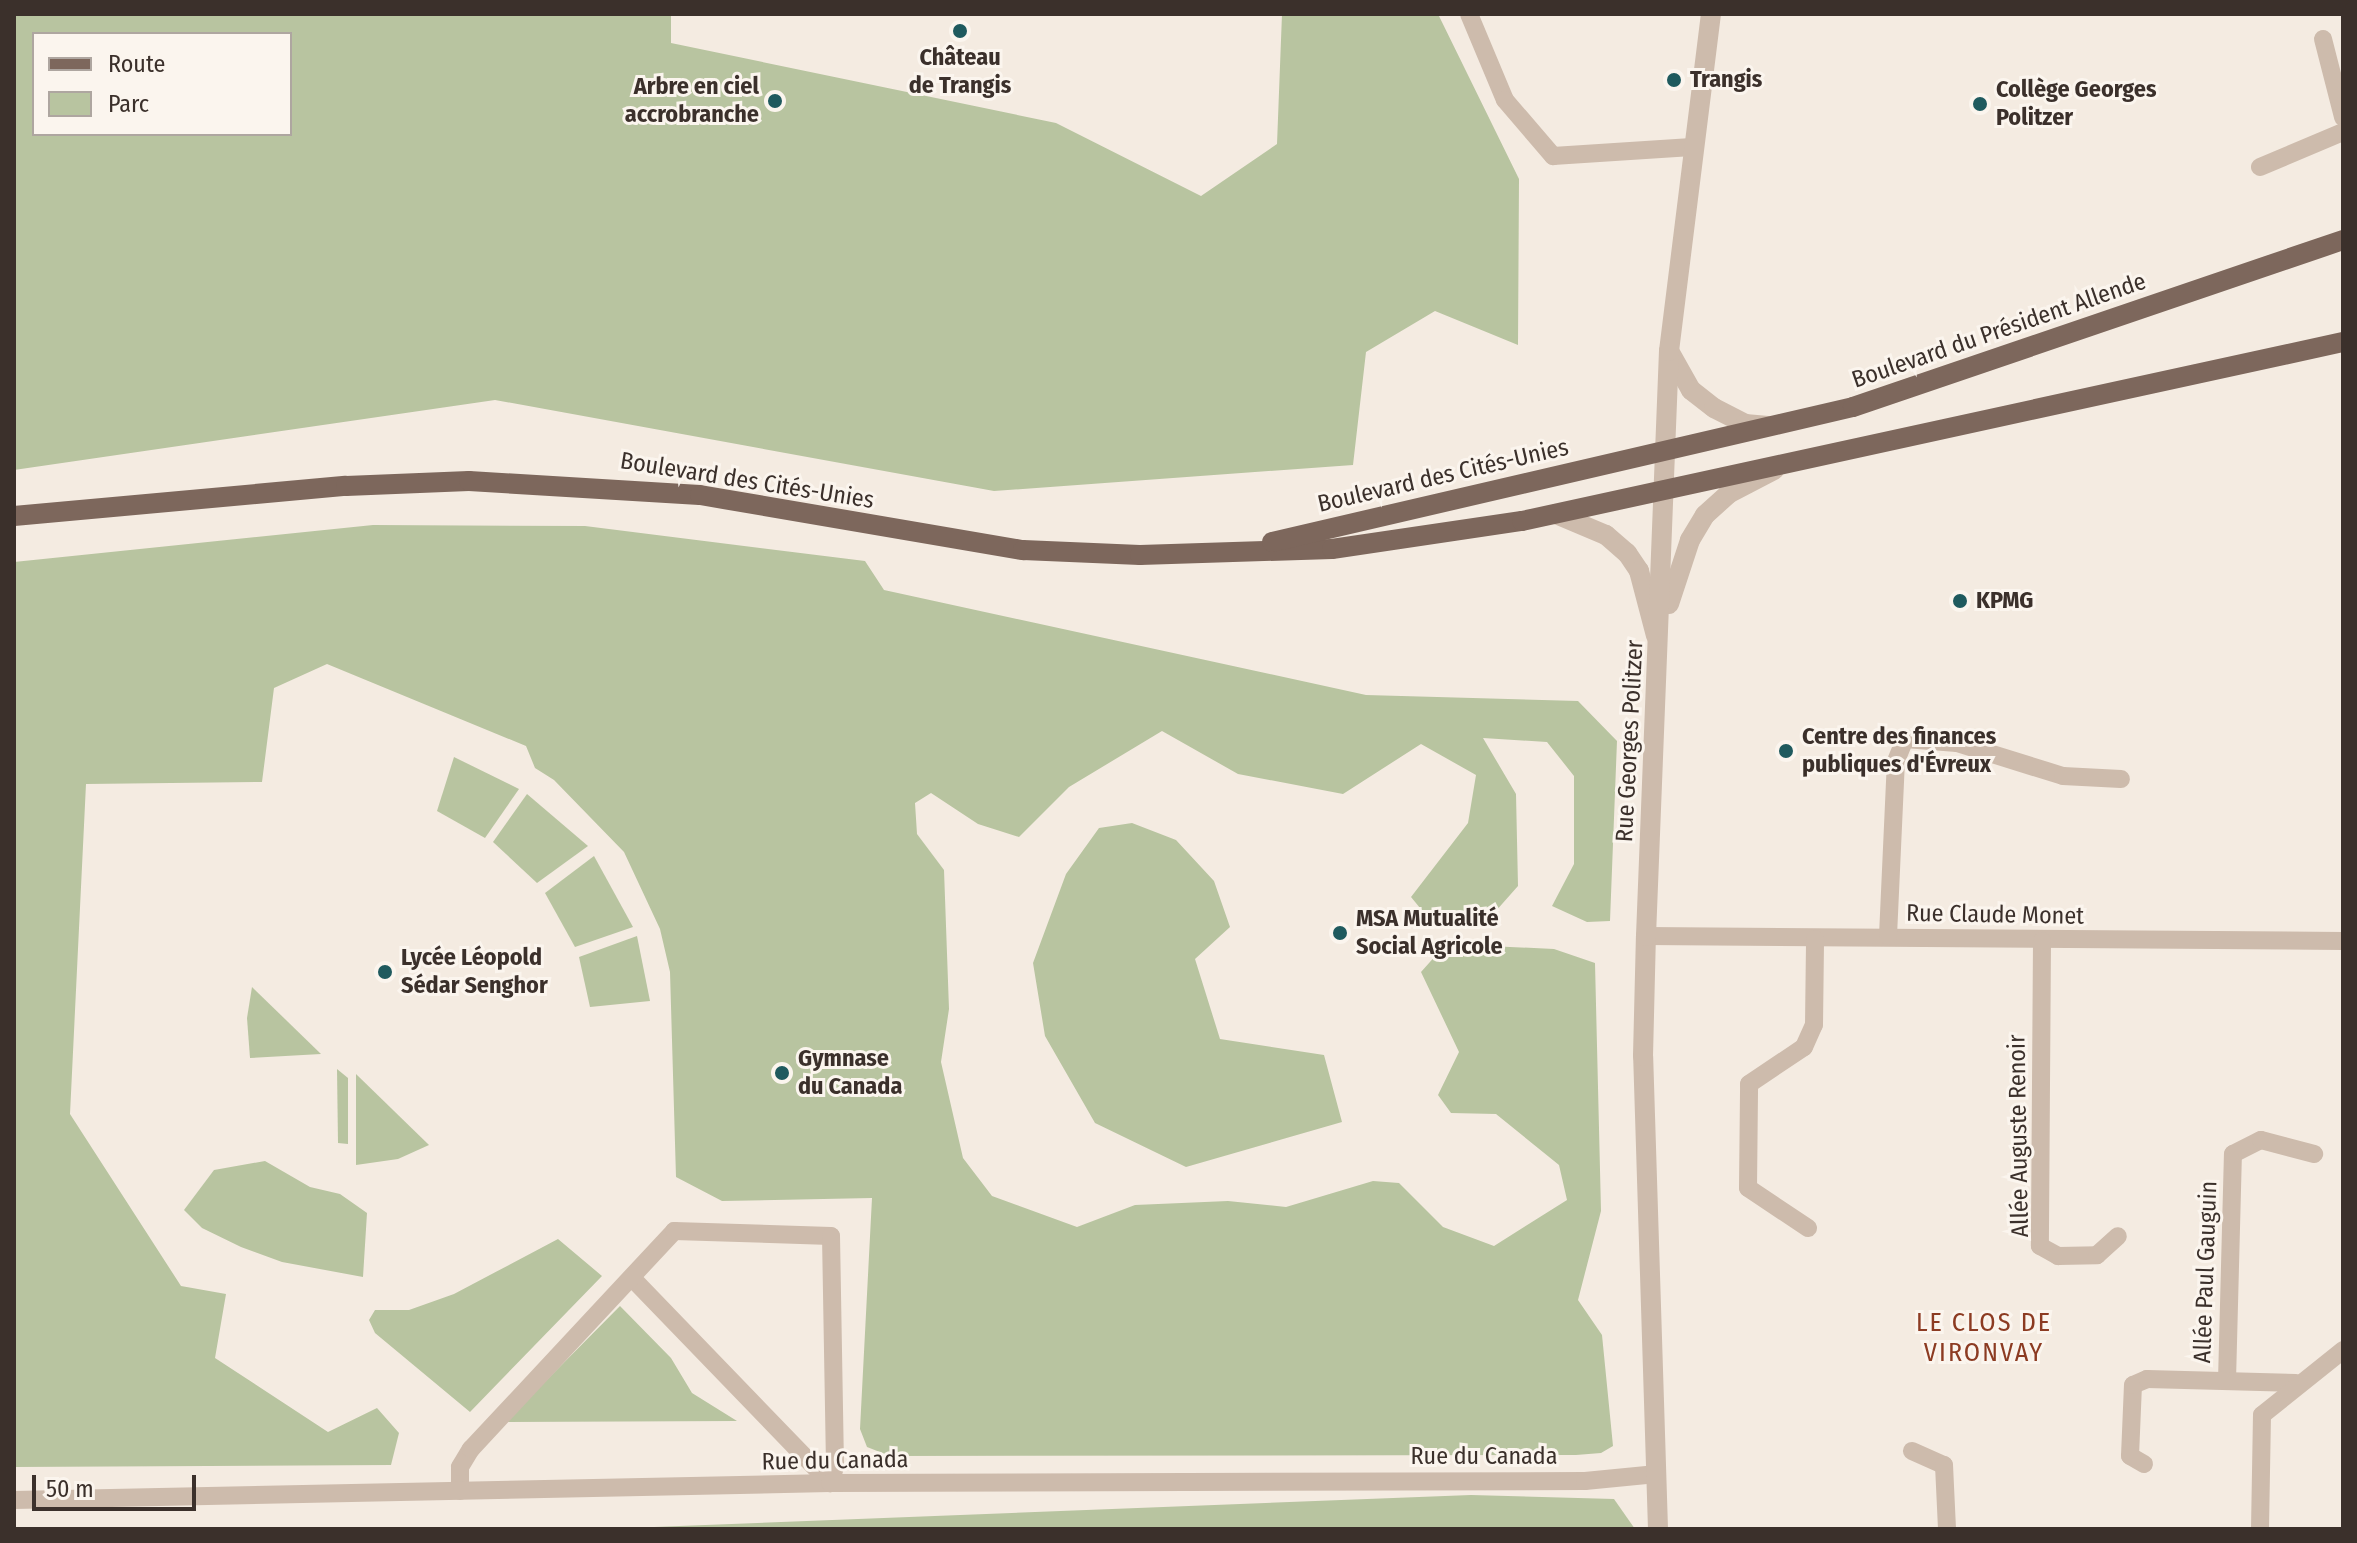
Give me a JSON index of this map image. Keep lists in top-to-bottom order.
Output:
{
  "streets": {
    "main road": ["Boulevard du Président Allende", "Boulevard des Cités-Unies"],
    "street": [
      "Rue Georges Politzer",
      "Rue Claude Monet",
      "Allée Auguste Renoir",
      "Allée Paul Gauguin",
      "Rue du Canada"
    ]
  },
  "crossings": [
    ["Boulevard du Président Allende", "Boulevard des Cités-Unies"],
    ["Boulevard du Président Allende", "Rue Georges Politzer"],
    ["Boulevard des Cités-Unies", "Rue Georges Politzer"],
    ["Rue Georges Politzer", "Rue Claude Monet"],
    ["Rue Georges Politzer", "Rue du Canada"],
    ["Rue Claude Monet", "Allée Auguste Renoir"]
  ],
  "districts": ["LE CLOS DE VIRONVAY"],
  "places": [
    "Château de Trangis",
    "Trangis",
    "Arbre en ciel accrobranche",
    "Collège Georges Politzer",
    "KPMG",
    "Centre des finances publiques d'Évreux",
    "MSA Mutualité Social Agricole",
    "Lycée Léopold Sédar Senghor",
    "Gymnase du Canada"
  ],
  "legend": ["Route", "Parc"],
  "scale_bar": "50 m"
}
